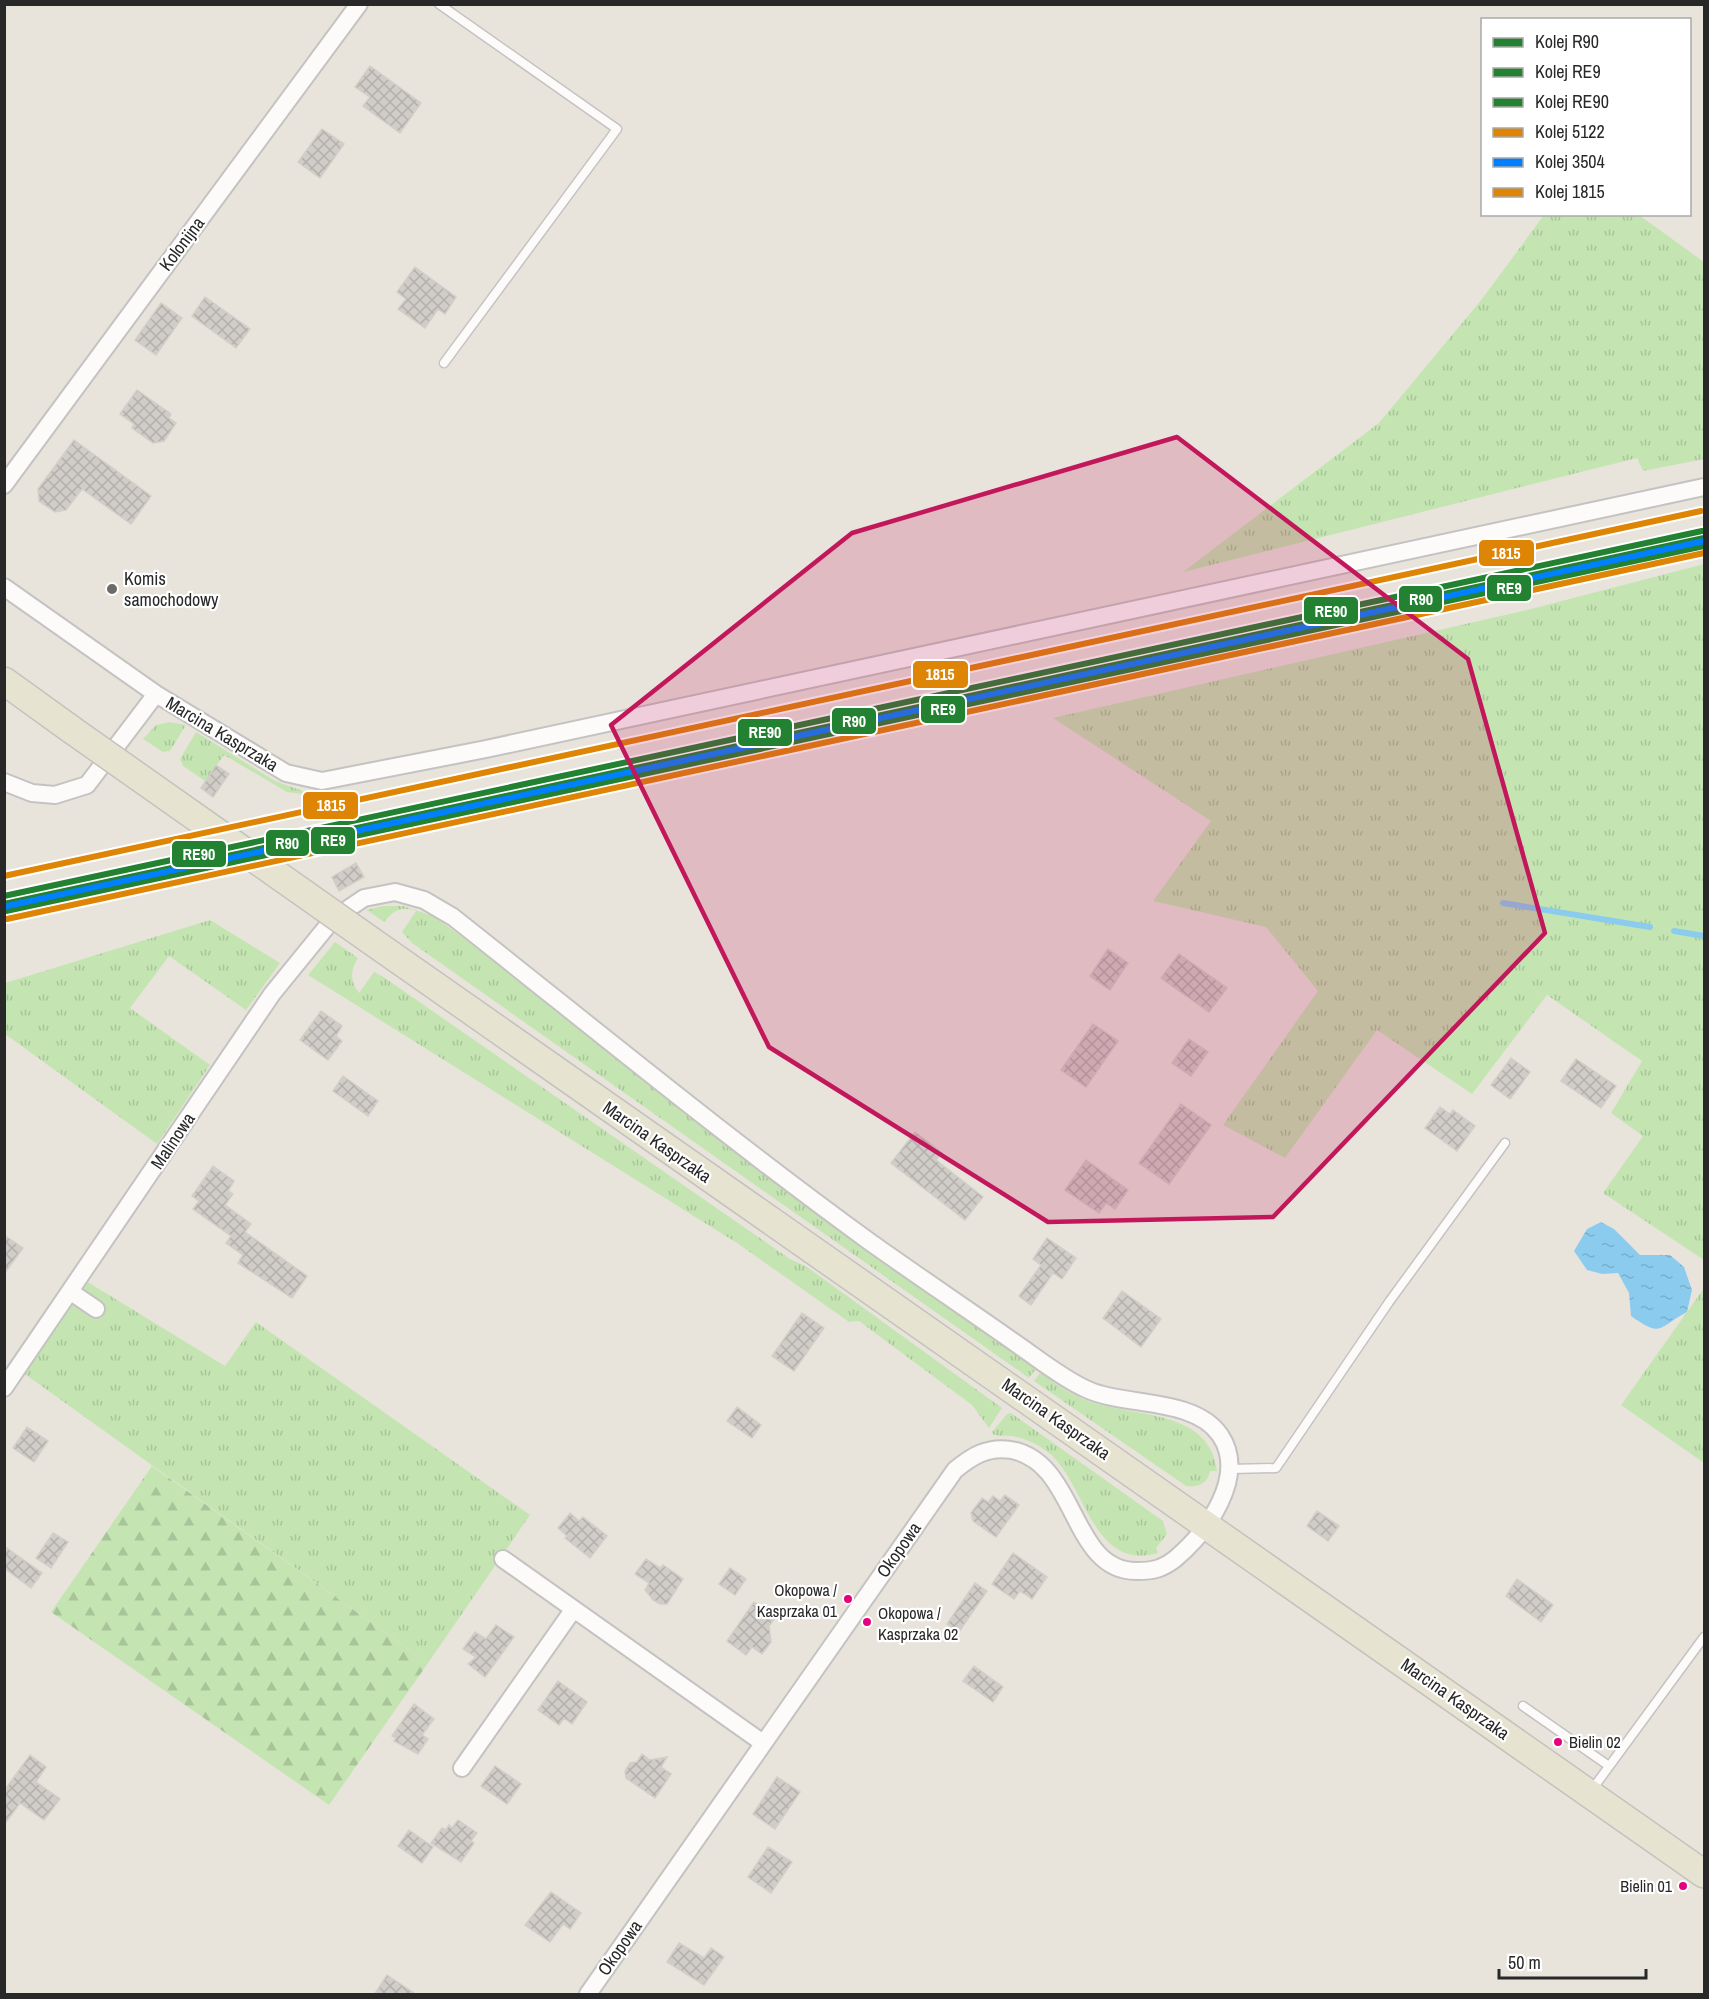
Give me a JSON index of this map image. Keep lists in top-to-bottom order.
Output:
{
  "streets": {
    "main road": ["Marcina Kasprzaka"],
    "street": ["Kolonijna", "Malinowa", "Okopowa"]
  },
  "crossings": [
    ["Marcina Kasprzaka", "Okopowa"]
  ],
  "places": [
    "Komis samochodowy",
    "Okopowa / Kasprzaka 01",
    "Okopowa / Kasprzaka 02",
    "Bielin 02",
    "Bielin 01"
  ],
  "lines": [
    "rail line 1815",
    "rail line RE90",
    "rail line R90",
    "rail line 3504",
    "rail line RE9",
    "rail line 5122"
  ],
  "legend": [
    "Kolej R90",
    "Kolej RE9",
    "Kolej RE90",
    "Kolej 5122",
    "Kolej 3504",
    "Kolej 1815"
  ],
  "scale_bar": "50 m"
}
